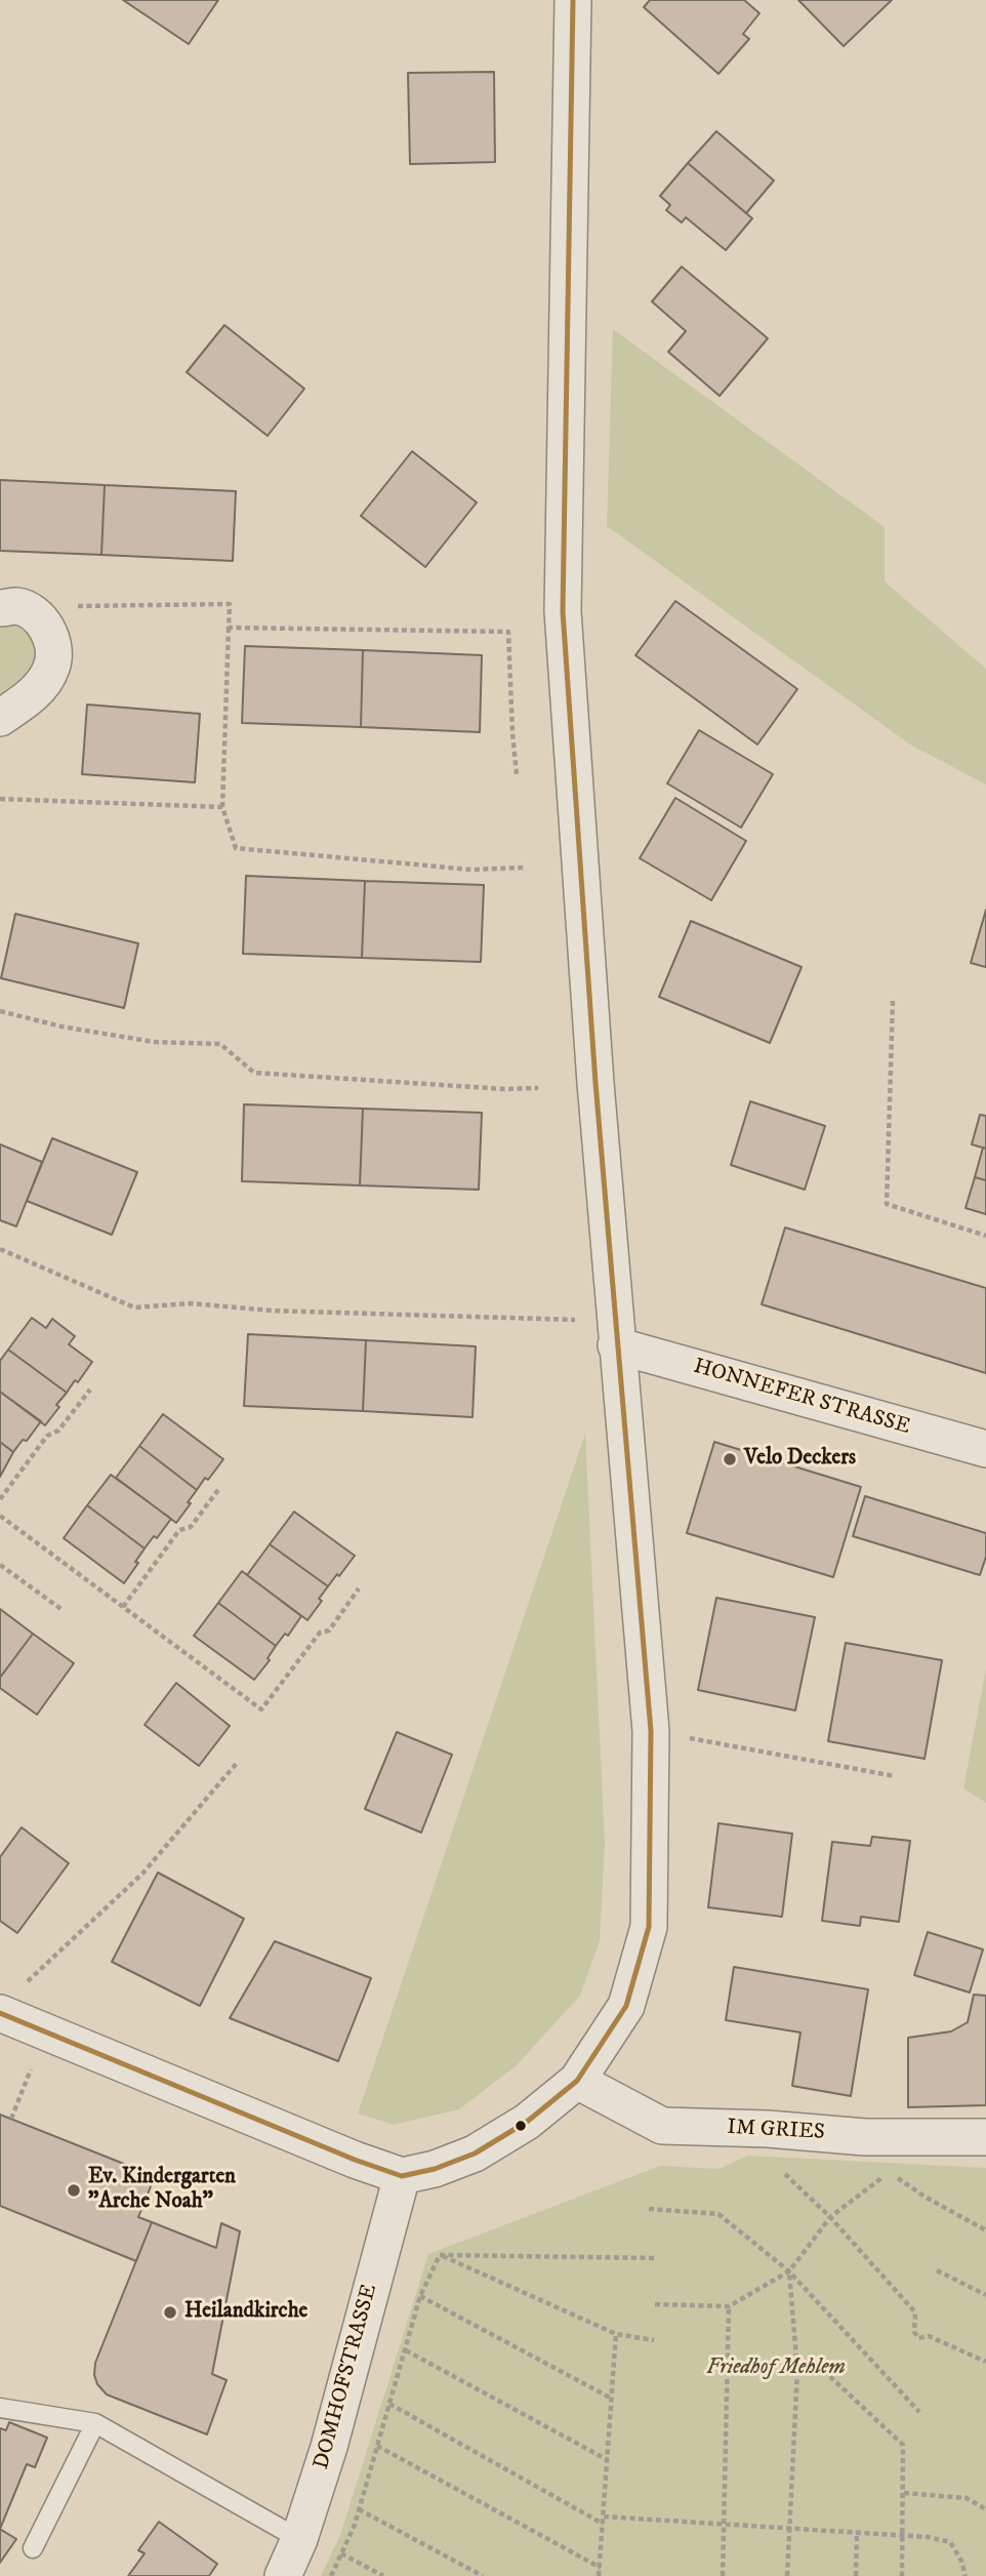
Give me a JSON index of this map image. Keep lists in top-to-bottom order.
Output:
{
  "streets": {
    "street": ["HONNEFER STRASSE", "IM GRIES", "DOMHOFSTRASSE"]
  },
  "parks": ["Friedhof Mehlem"],
  "places": ["Velo Deckers", "Ev. Kindergarten \"Arche Noah\"", "Heilandkirche"]
}
